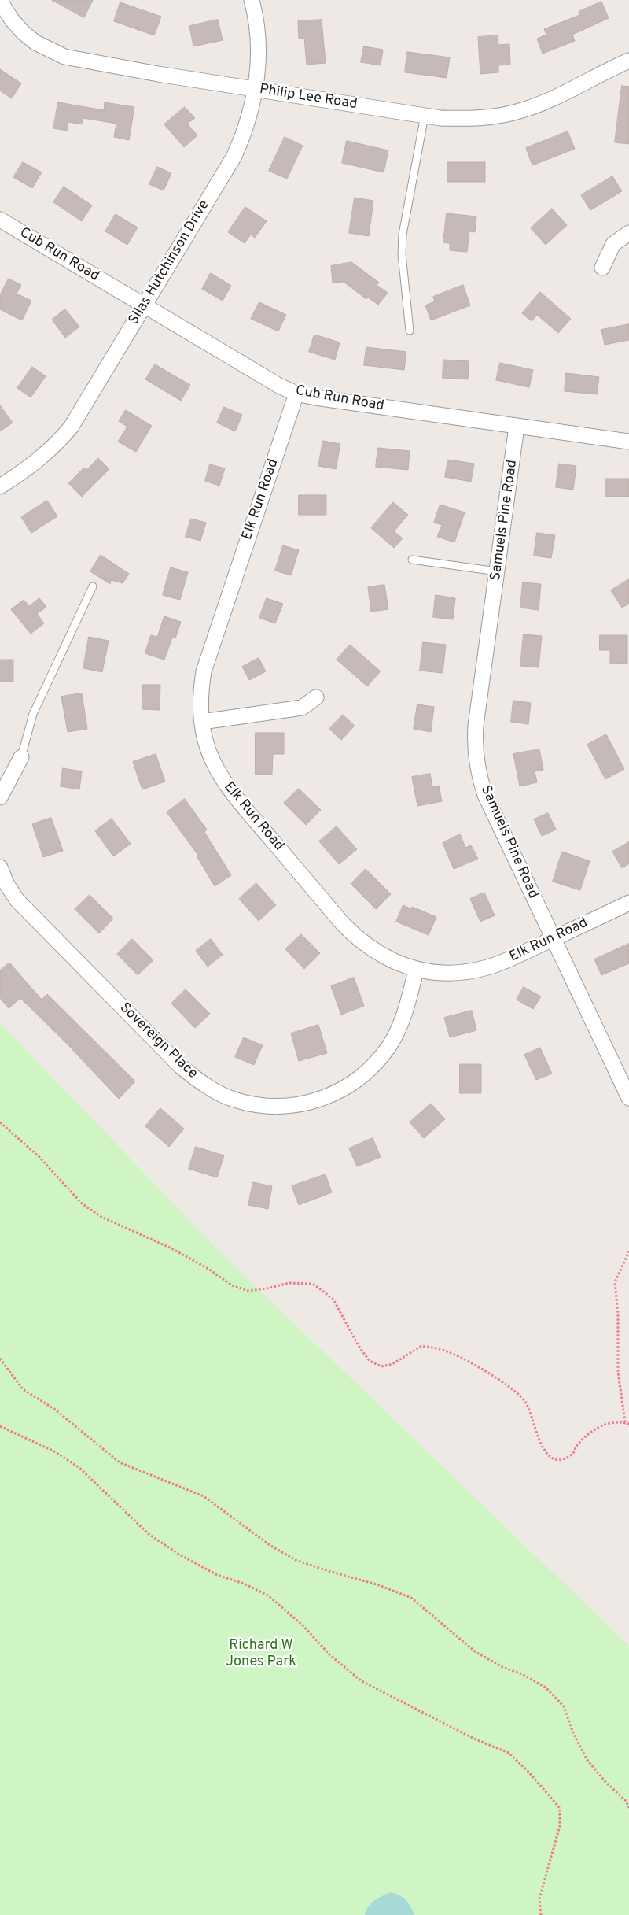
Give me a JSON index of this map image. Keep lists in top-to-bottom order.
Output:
{
  "streets": {
    "street": [
      "Philip Lee Road",
      "Cub Run Road",
      "Silas Hutchinson Drive",
      "Elk Run Road",
      "Samuels Pine Road",
      "Sovereign Place"
    ]
  },
  "crossings": [
    ["Philip Lee Road", "Silas Hutchinson Drive"],
    ["Cub Run Road", "Silas Hutchinson Drive"],
    ["Cub Run Road", "Elk Run Road"],
    ["Cub Run Road", "Samuels Pine Road"],
    ["Elk Run Road", "Samuels Pine Road"],
    ["Elk Run Road", "Sovereign Place"]
  ],
  "parks": ["Richard W Jones Park"]
}
